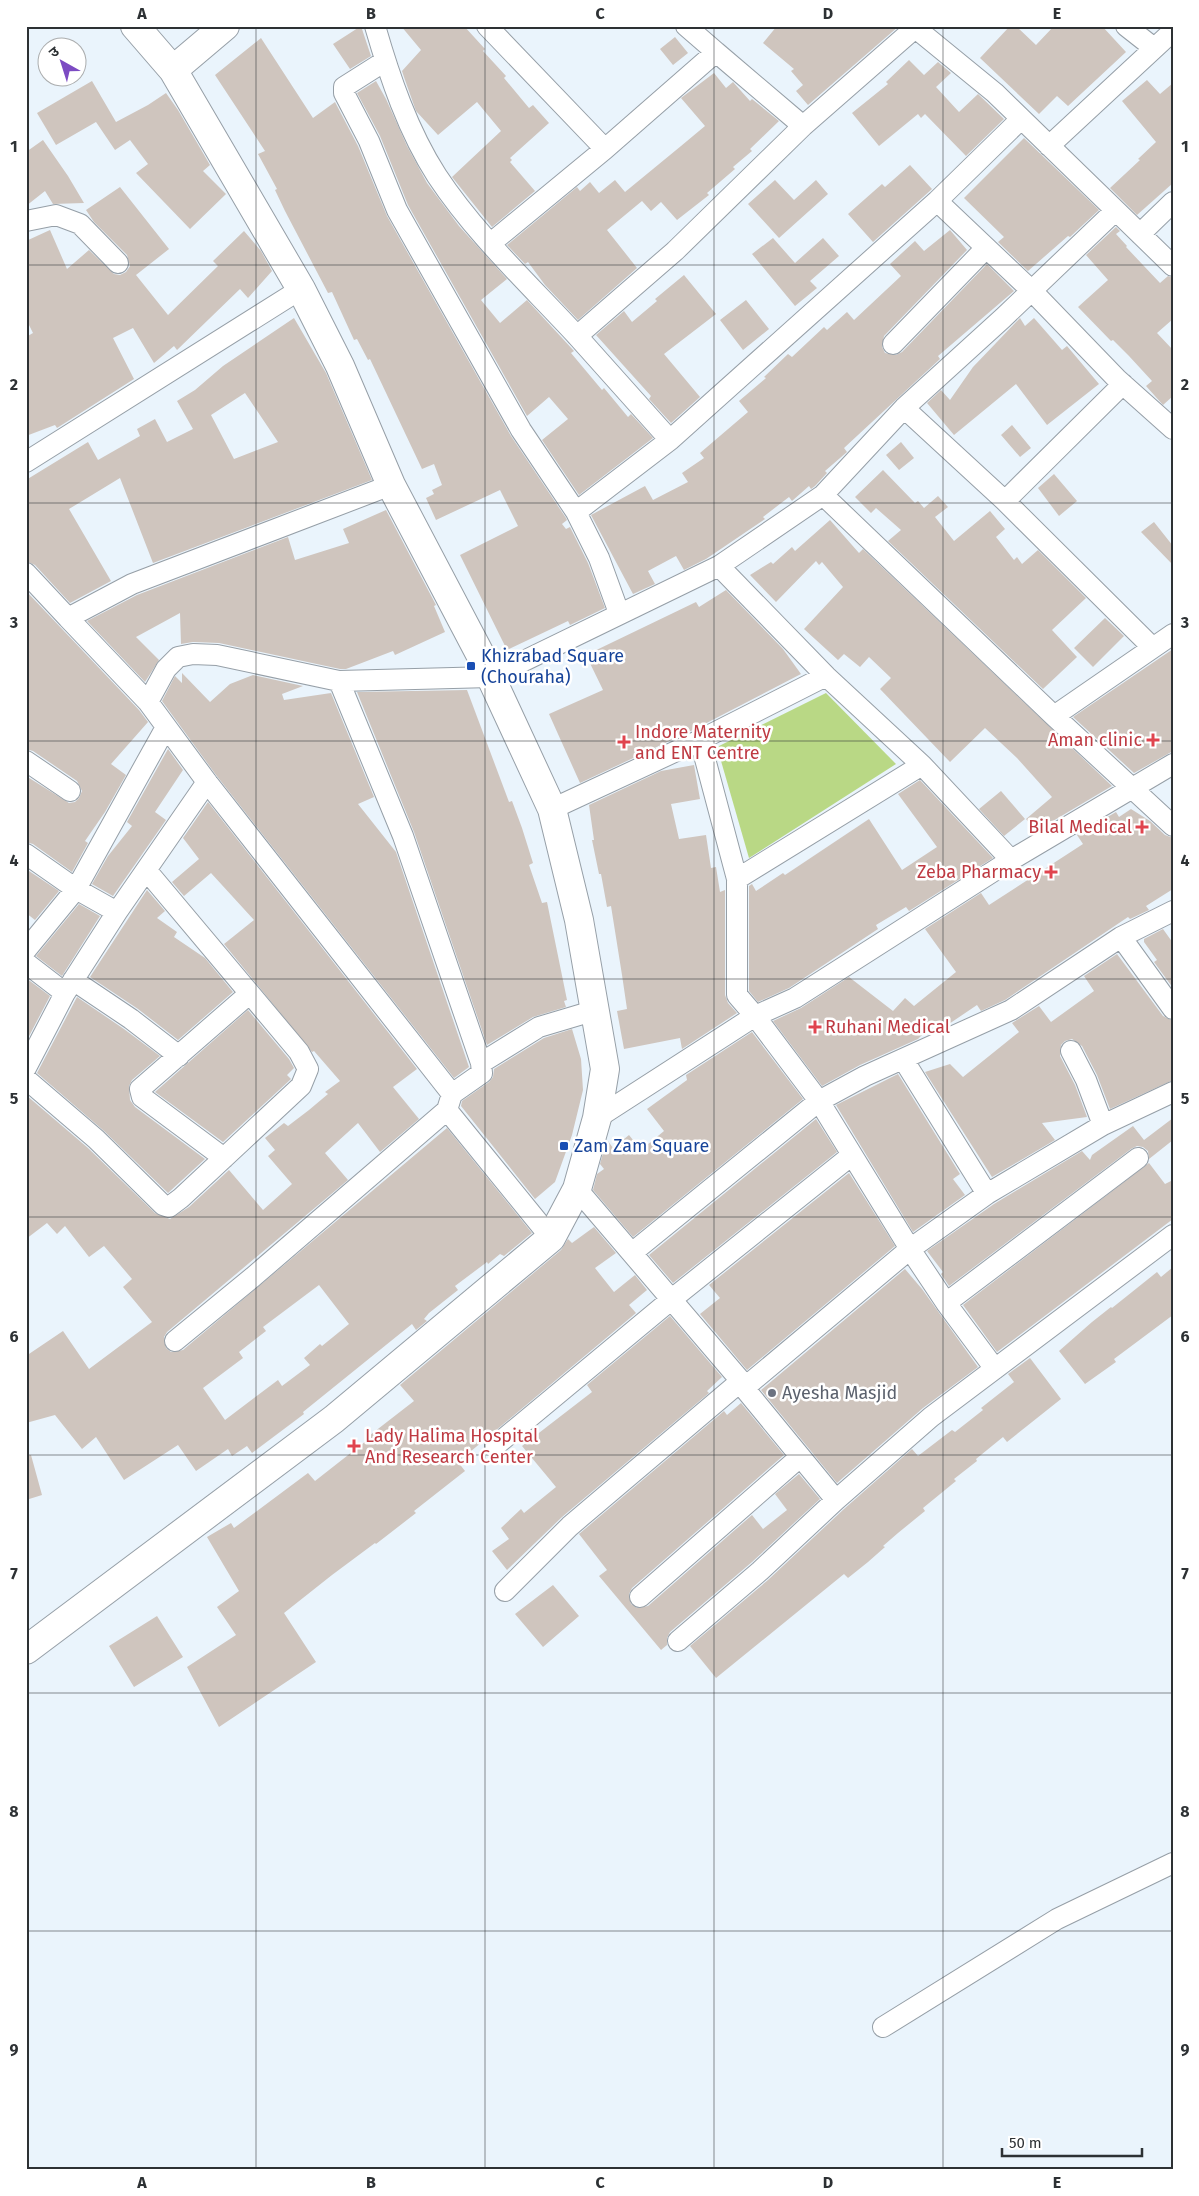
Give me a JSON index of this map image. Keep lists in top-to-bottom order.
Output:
{
  "places": {
    "transit": ["Khizrabad Square (Chouraha)", "Zam Zam Square"],
    "health": [
      "Aman clinic",
      "Indore Maternity and ENT Centre",
      "Bilal Medical",
      "Zeba Pharmacy",
      "Ruhani Medical",
      "Lady Halima Hospital And Research Center"
    ],
    "other": ["Ayesha Masjid"]
  },
  "scale_bar": "50 m",
  "north": "top left",
  "grid": {
    "columns": [
      "A",
      "B",
      "C",
      "D",
      "E"
    ],
    "rows": [
      "1",
      "2",
      "3",
      "4",
      "5",
      "6",
      "7",
      "8",
      "9"
    ]
  }
}
